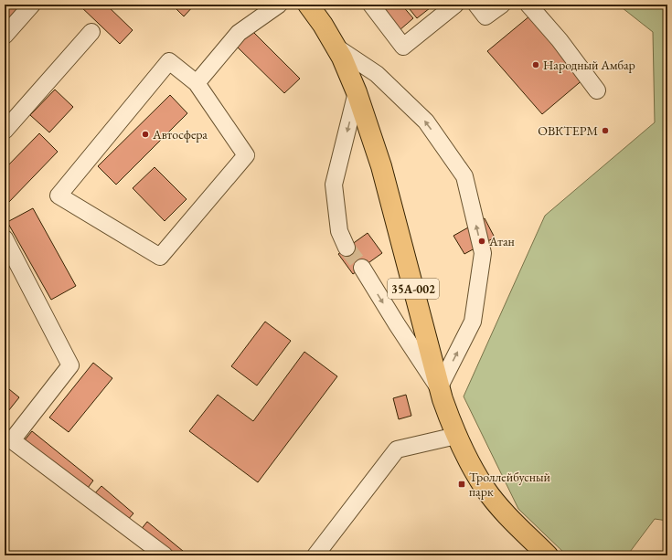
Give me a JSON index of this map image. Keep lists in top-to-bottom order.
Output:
{
  "streets": {
    "highway": ["35А-002"]
  },
  "places": {
    "other": [
      "Народный Амбар",
      "ОВКТЕРМ",
      "Автосфера",
      "Атан"
    ],
    "transit": ["Троллейбусный парк"]
  }
}
